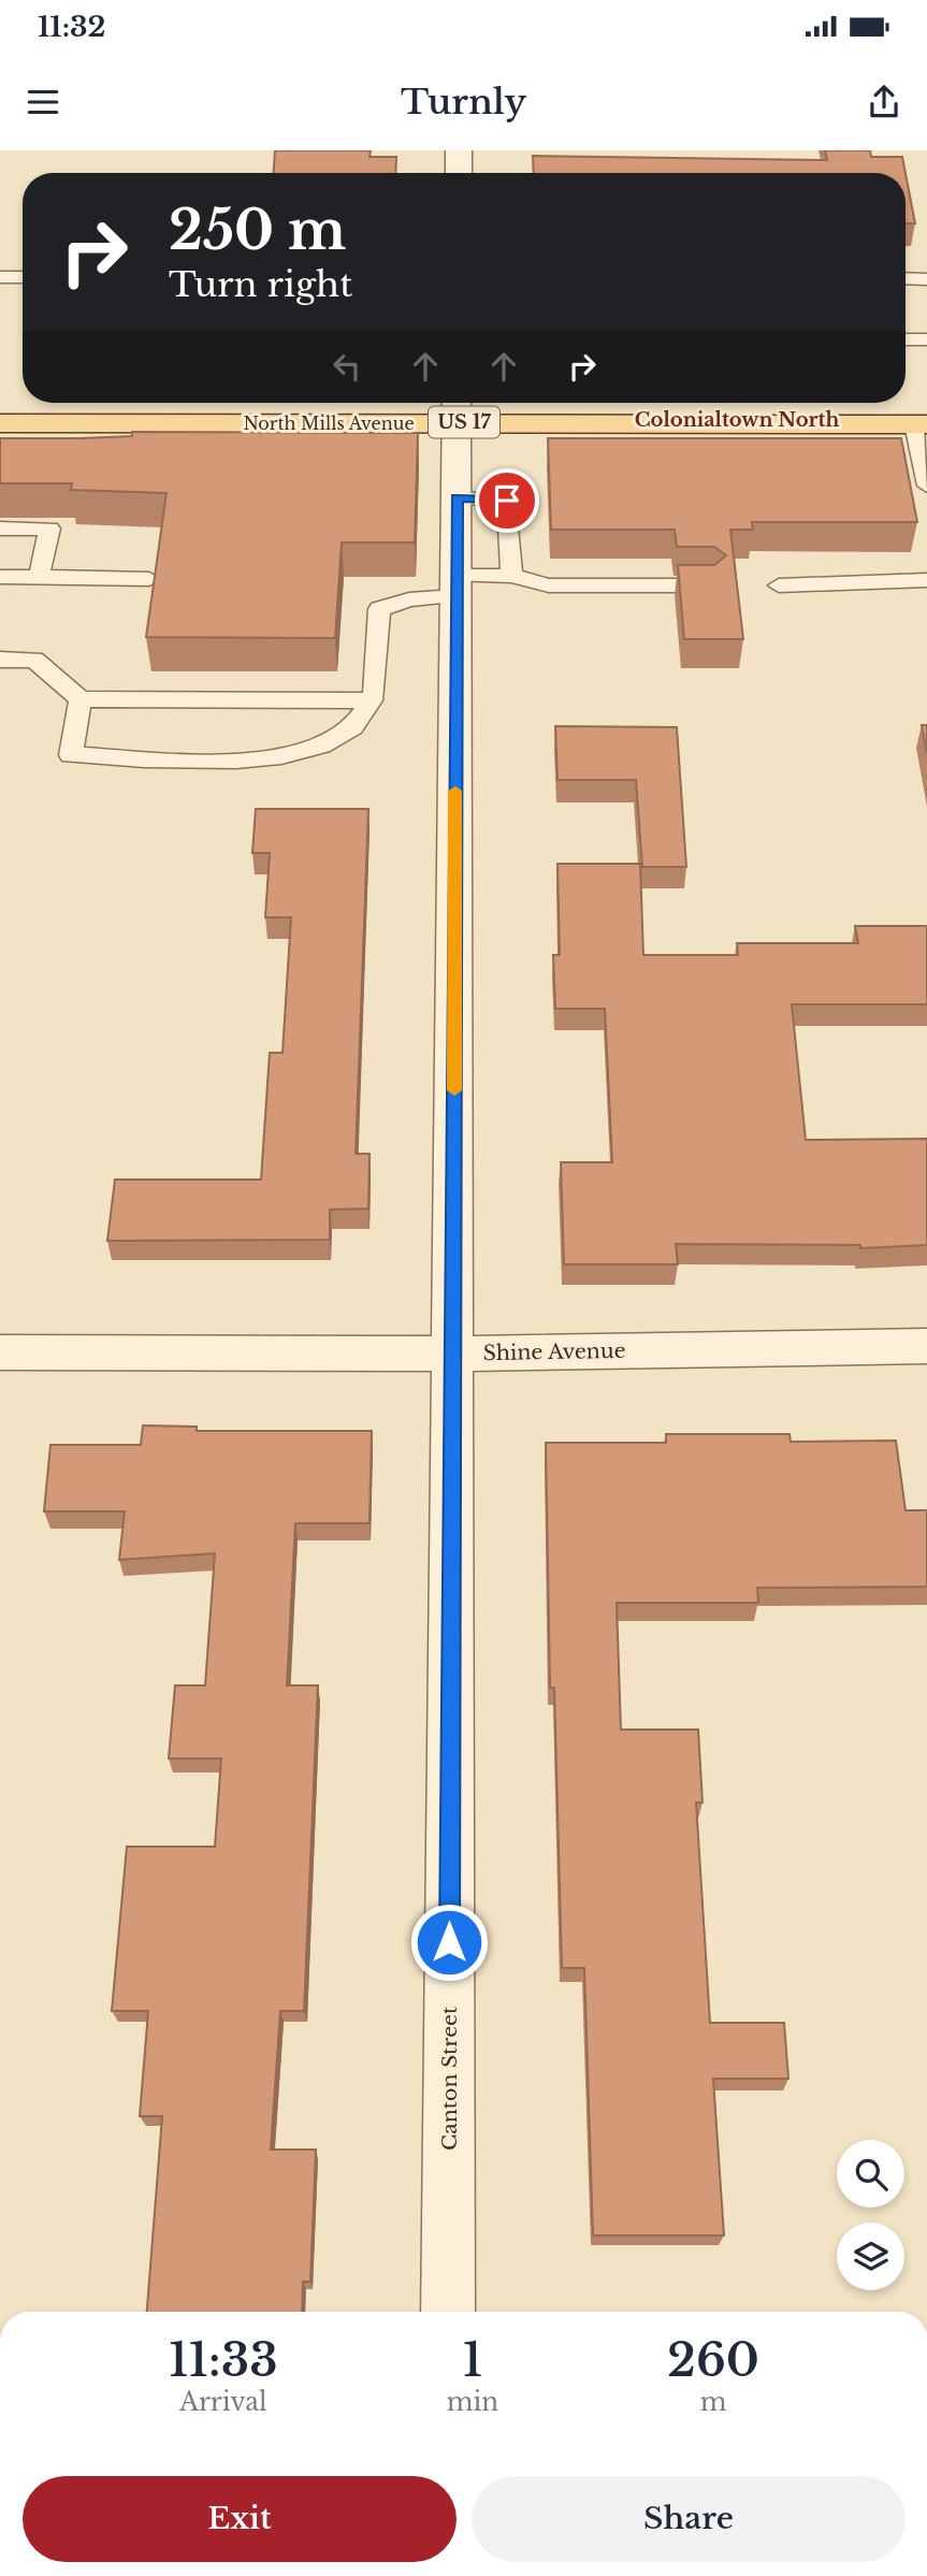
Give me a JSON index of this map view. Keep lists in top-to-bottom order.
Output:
{
  "streets": {
    "main road": ["US 17", "North Mills Avenue"],
    "street": ["Shine Avenue", "Canton Street"]
  },
  "crossings": [
    ["North Mills Avenue", "Canton Street"],
    ["Shine Avenue", "Canton Street"]
  ],
  "districts": ["Colonialtown North"],
  "page": {
    "status": "11:32",
    "header": "Turnly",
    "turn": ["250 m", "Turn right"],
    "eta": [
      "11:33",
      "Arrival",
      "1",
      "min",
      "260",
      "m"
    ],
    "buttons": ["Exit", "Share"]
  }
}
